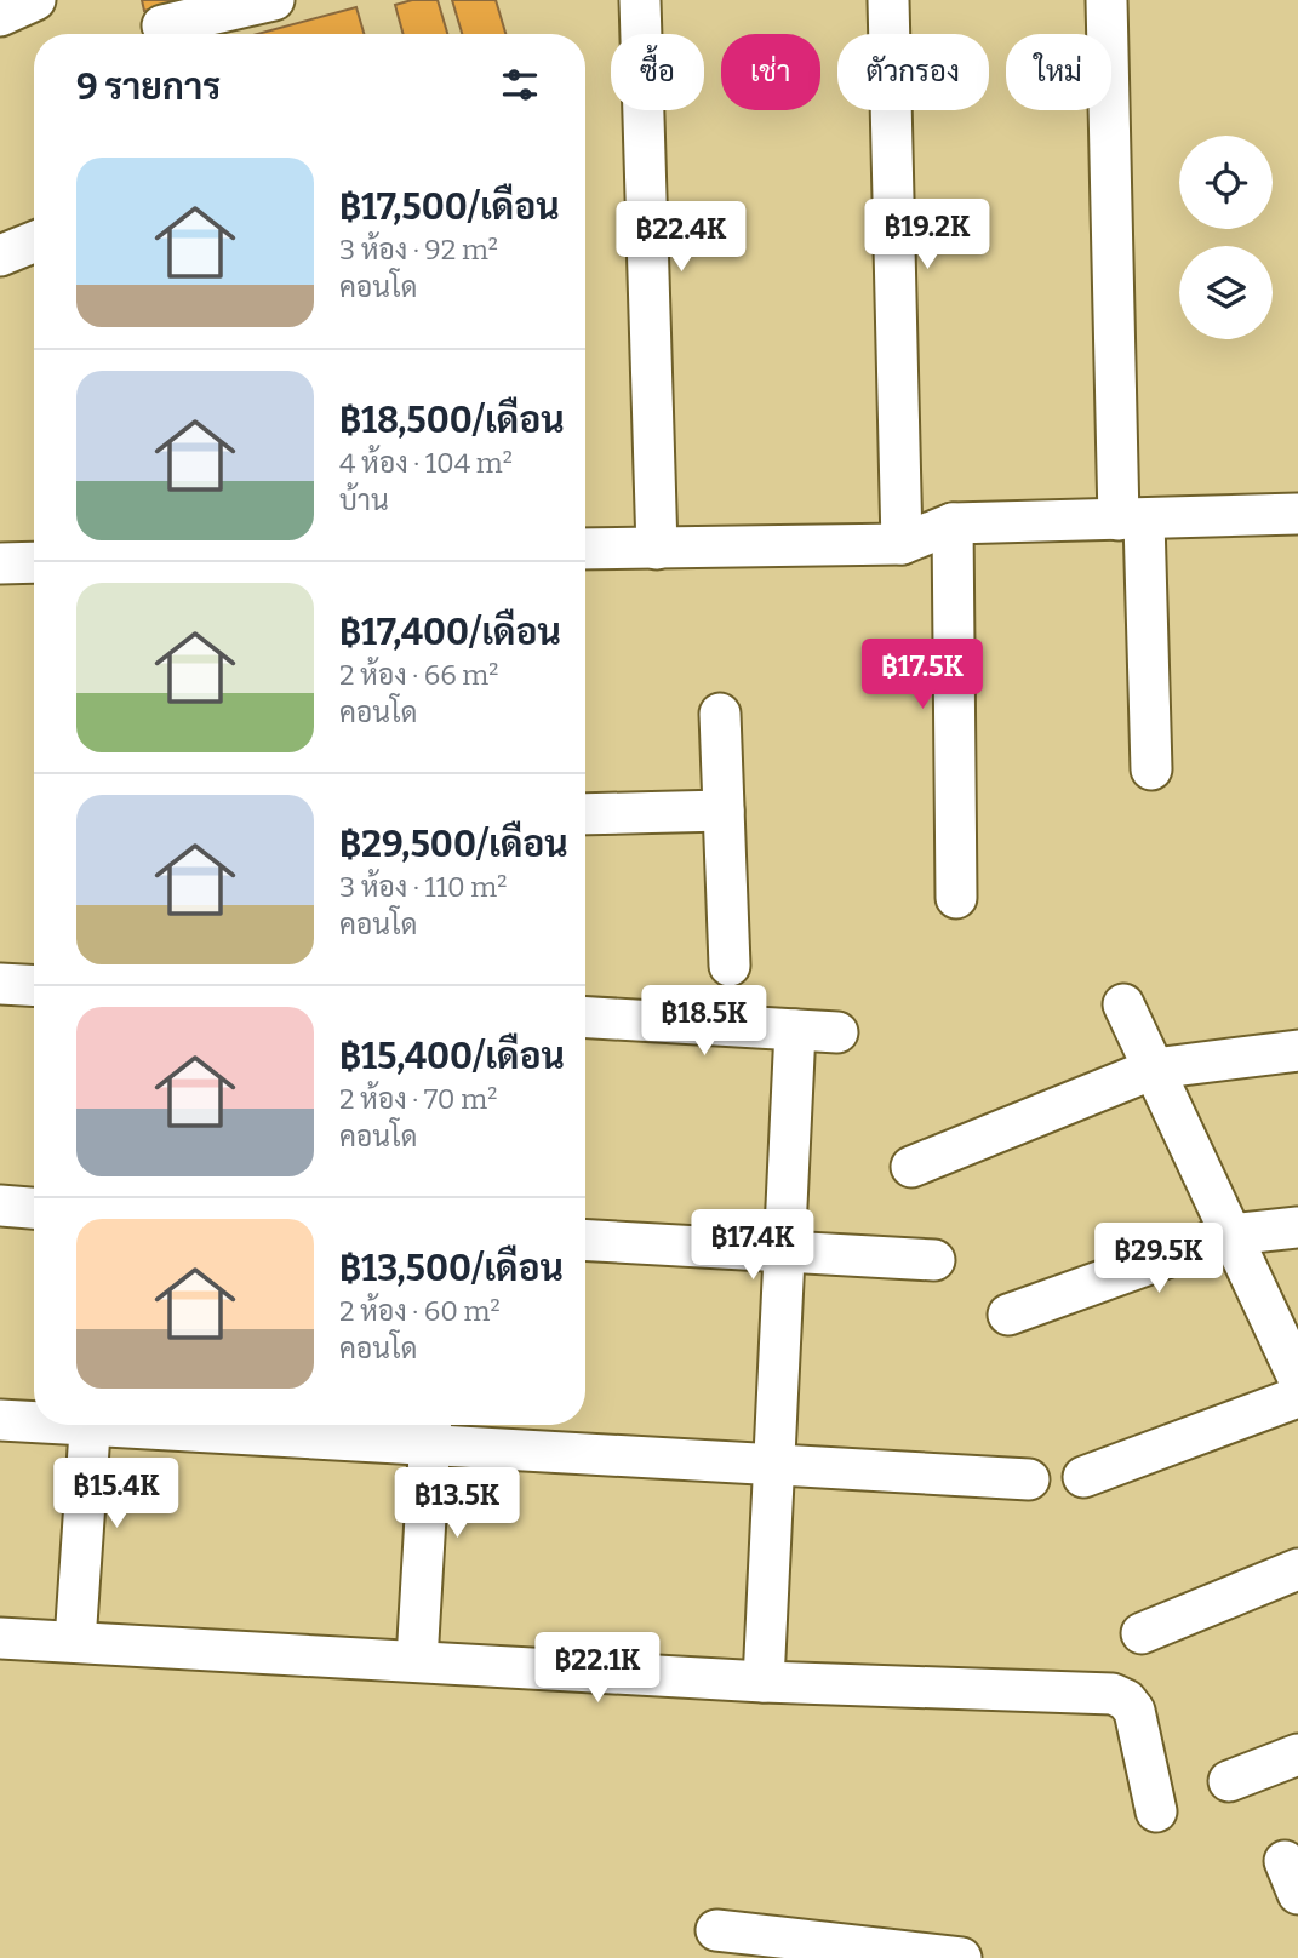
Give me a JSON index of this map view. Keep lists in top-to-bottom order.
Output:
{
  "page": {
    "chip": [
      "ซื้อ",
      "เช่า",
      "ตัวกรอง",
      "ใหม่"
    ],
    "heading": "9 รายการ",
    "list": [
      {
        "name": "฿17,500/เดือน",
        "note": "3 ห้อง · 92 m² · คอนโด"
      },
      {
        "name": "฿18,500/เดือน",
        "note": "4 ห้อง · 104 m² · บ้าน"
      },
      {
        "name": "฿17,400/เดือน",
        "note": "2 ห้อง · 66 m² · คอนโด"
      },
      {
        "name": "฿29,500/เดือน",
        "note": "3 ห้อง · 110 m² · คอนโด"
      },
      {
        "name": "฿15,400/เดือน",
        "note": "2 ห้อง · 70 m² · คอนโด"
      },
      {
        "name": "฿13,500/เดือน",
        "note": "2 ห้อง · 60 m² · คอนโด"
      }
    ],
    "price": [
      "฿19.2K",
      "฿22.4K",
      "฿17.5K",
      "฿18.5K",
      "฿17.4K",
      "฿29.5K",
      "฿15.4K",
      "฿13.5K",
      "฿22.1K"
    ]
  }
}
